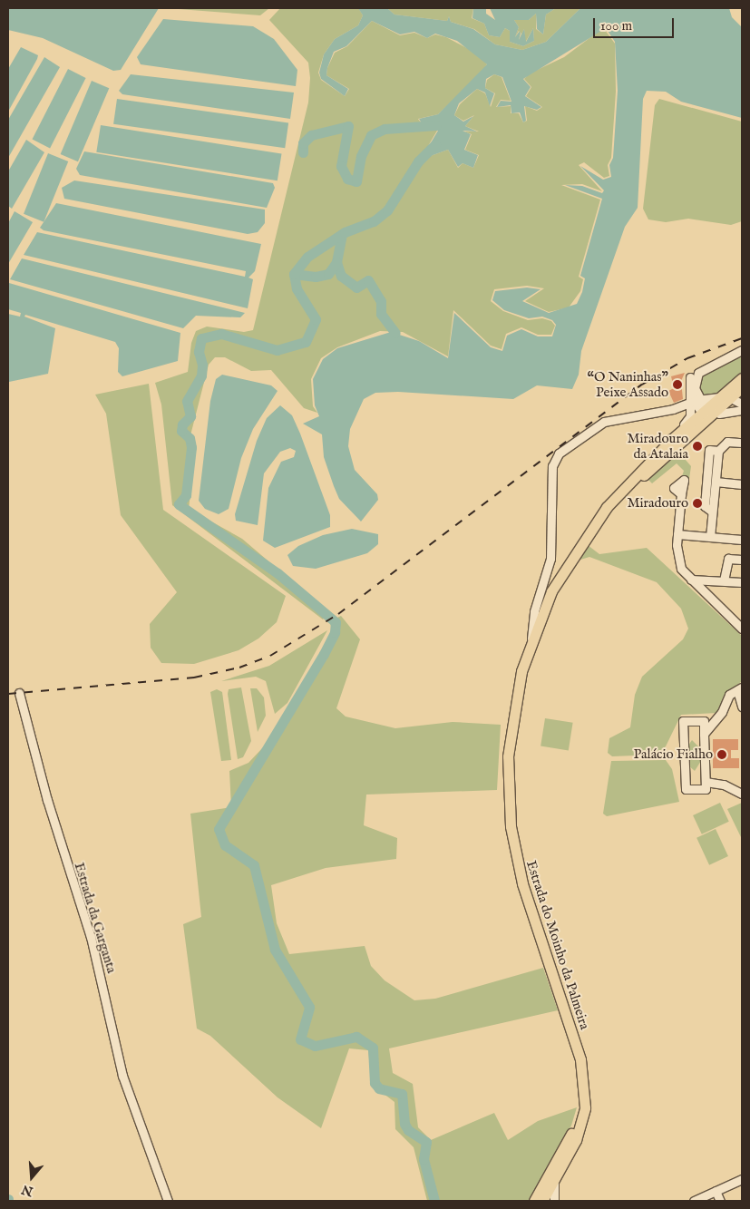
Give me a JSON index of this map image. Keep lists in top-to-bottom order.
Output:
{
  "streets": {
    "main road": ["Estrada do Moinho da Palmeira"],
    "street": ["Estrada da Garganta"]
  },
  "places": [
    "“O Naninhas” Peixe Assado",
    "Miradouro da Atalaia",
    "Miradouro",
    "Palácio Fialho"
  ],
  "scale_bar": "100 m",
  "north": "bottom"
}
